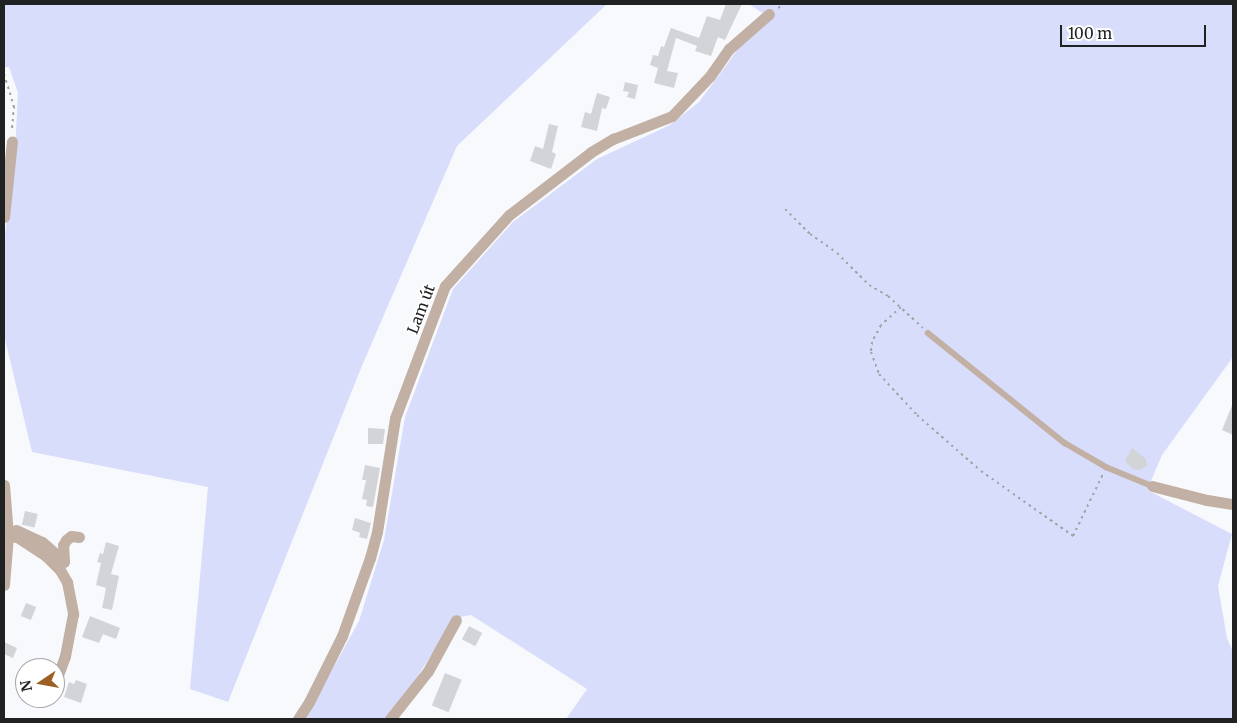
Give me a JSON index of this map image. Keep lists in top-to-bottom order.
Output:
{
  "streets": {
    "street": ["Lam út"]
  },
  "scale_bar": "100 m",
  "north": "left"
}
